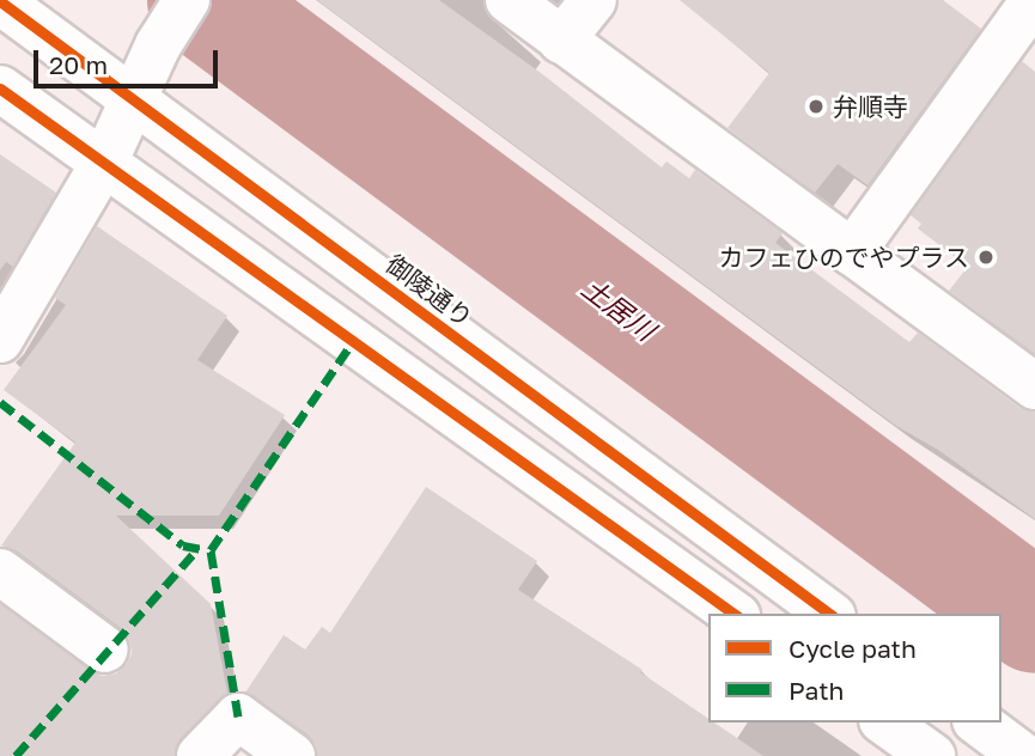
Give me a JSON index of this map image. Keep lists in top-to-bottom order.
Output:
{
  "streets": {
    "street": ["御陵通り"]
  },
  "water": ["土居川"],
  "places": ["弁順寺", "カフェひのでやプラス"],
  "legend": ["Cycle path", "Path"],
  "scale_bar": "20 m"
}
